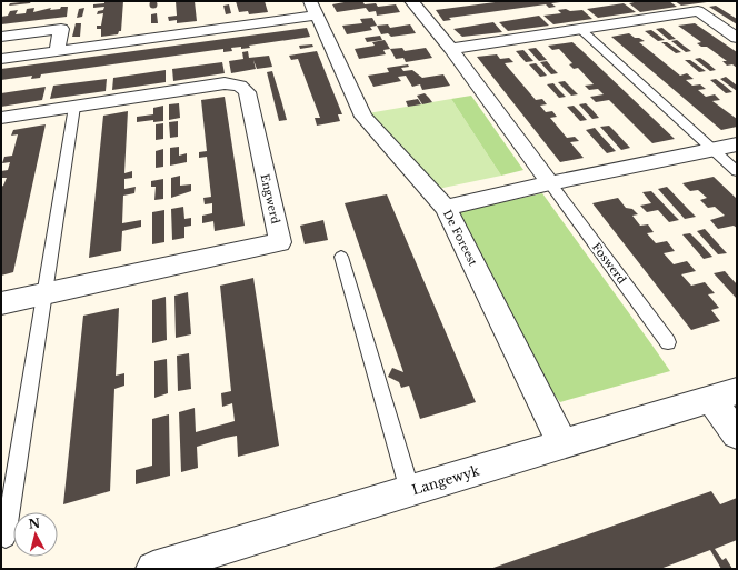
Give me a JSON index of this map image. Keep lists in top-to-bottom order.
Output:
{
  "streets": {
    "street": [
      "Engwerd",
      "De Foreest",
      "Foswerd",
      "Langewyk"
    ]
  },
  "crossings": [
    ["De Foreest", "Langewyk"]
  ],
  "north": "top"
}
